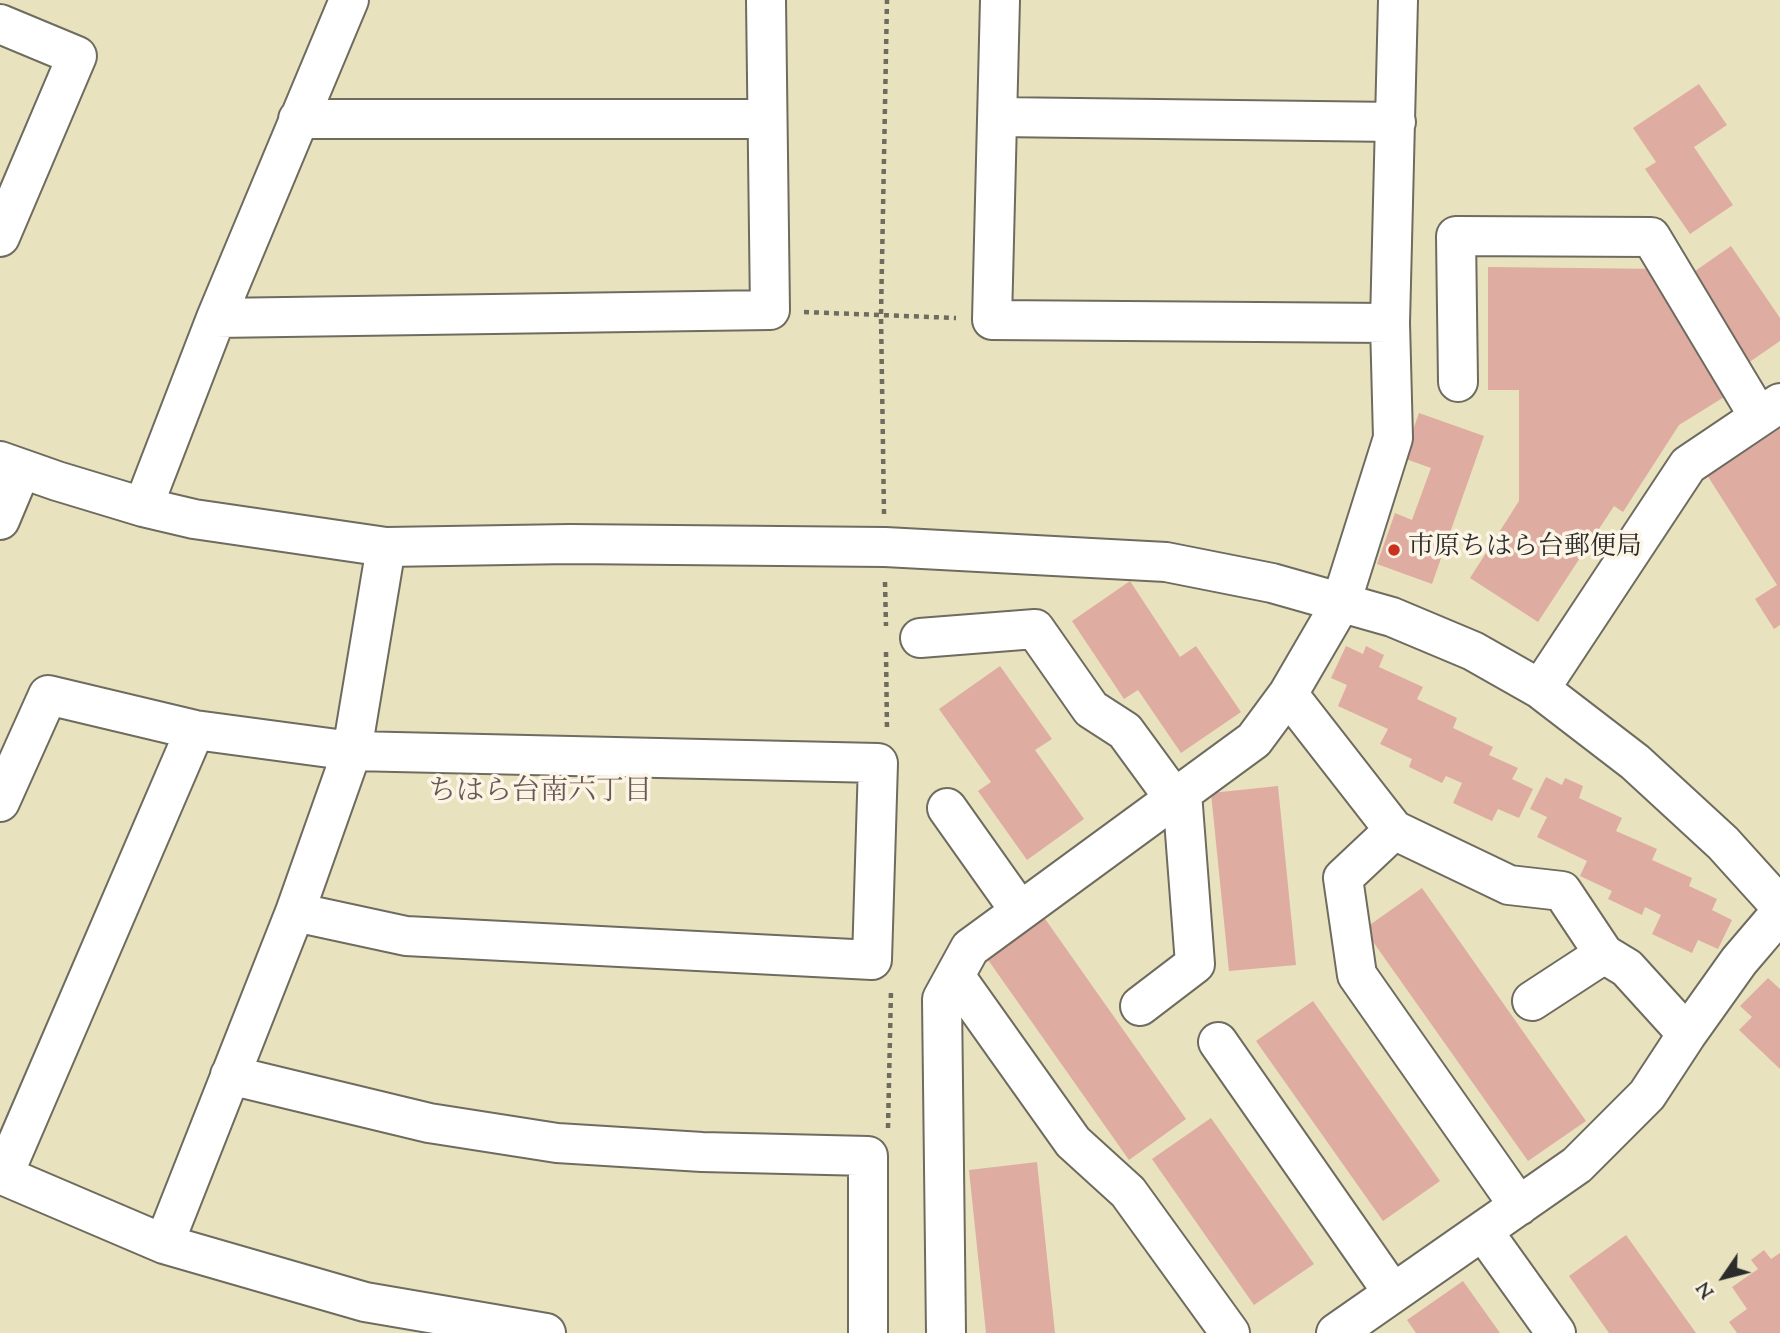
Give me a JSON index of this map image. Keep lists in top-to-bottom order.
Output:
{
  "districts": ["ちはら台南六丁目"],
  "places": ["市原ちはら台郵便局"],
  "north": "bottom left"
}
